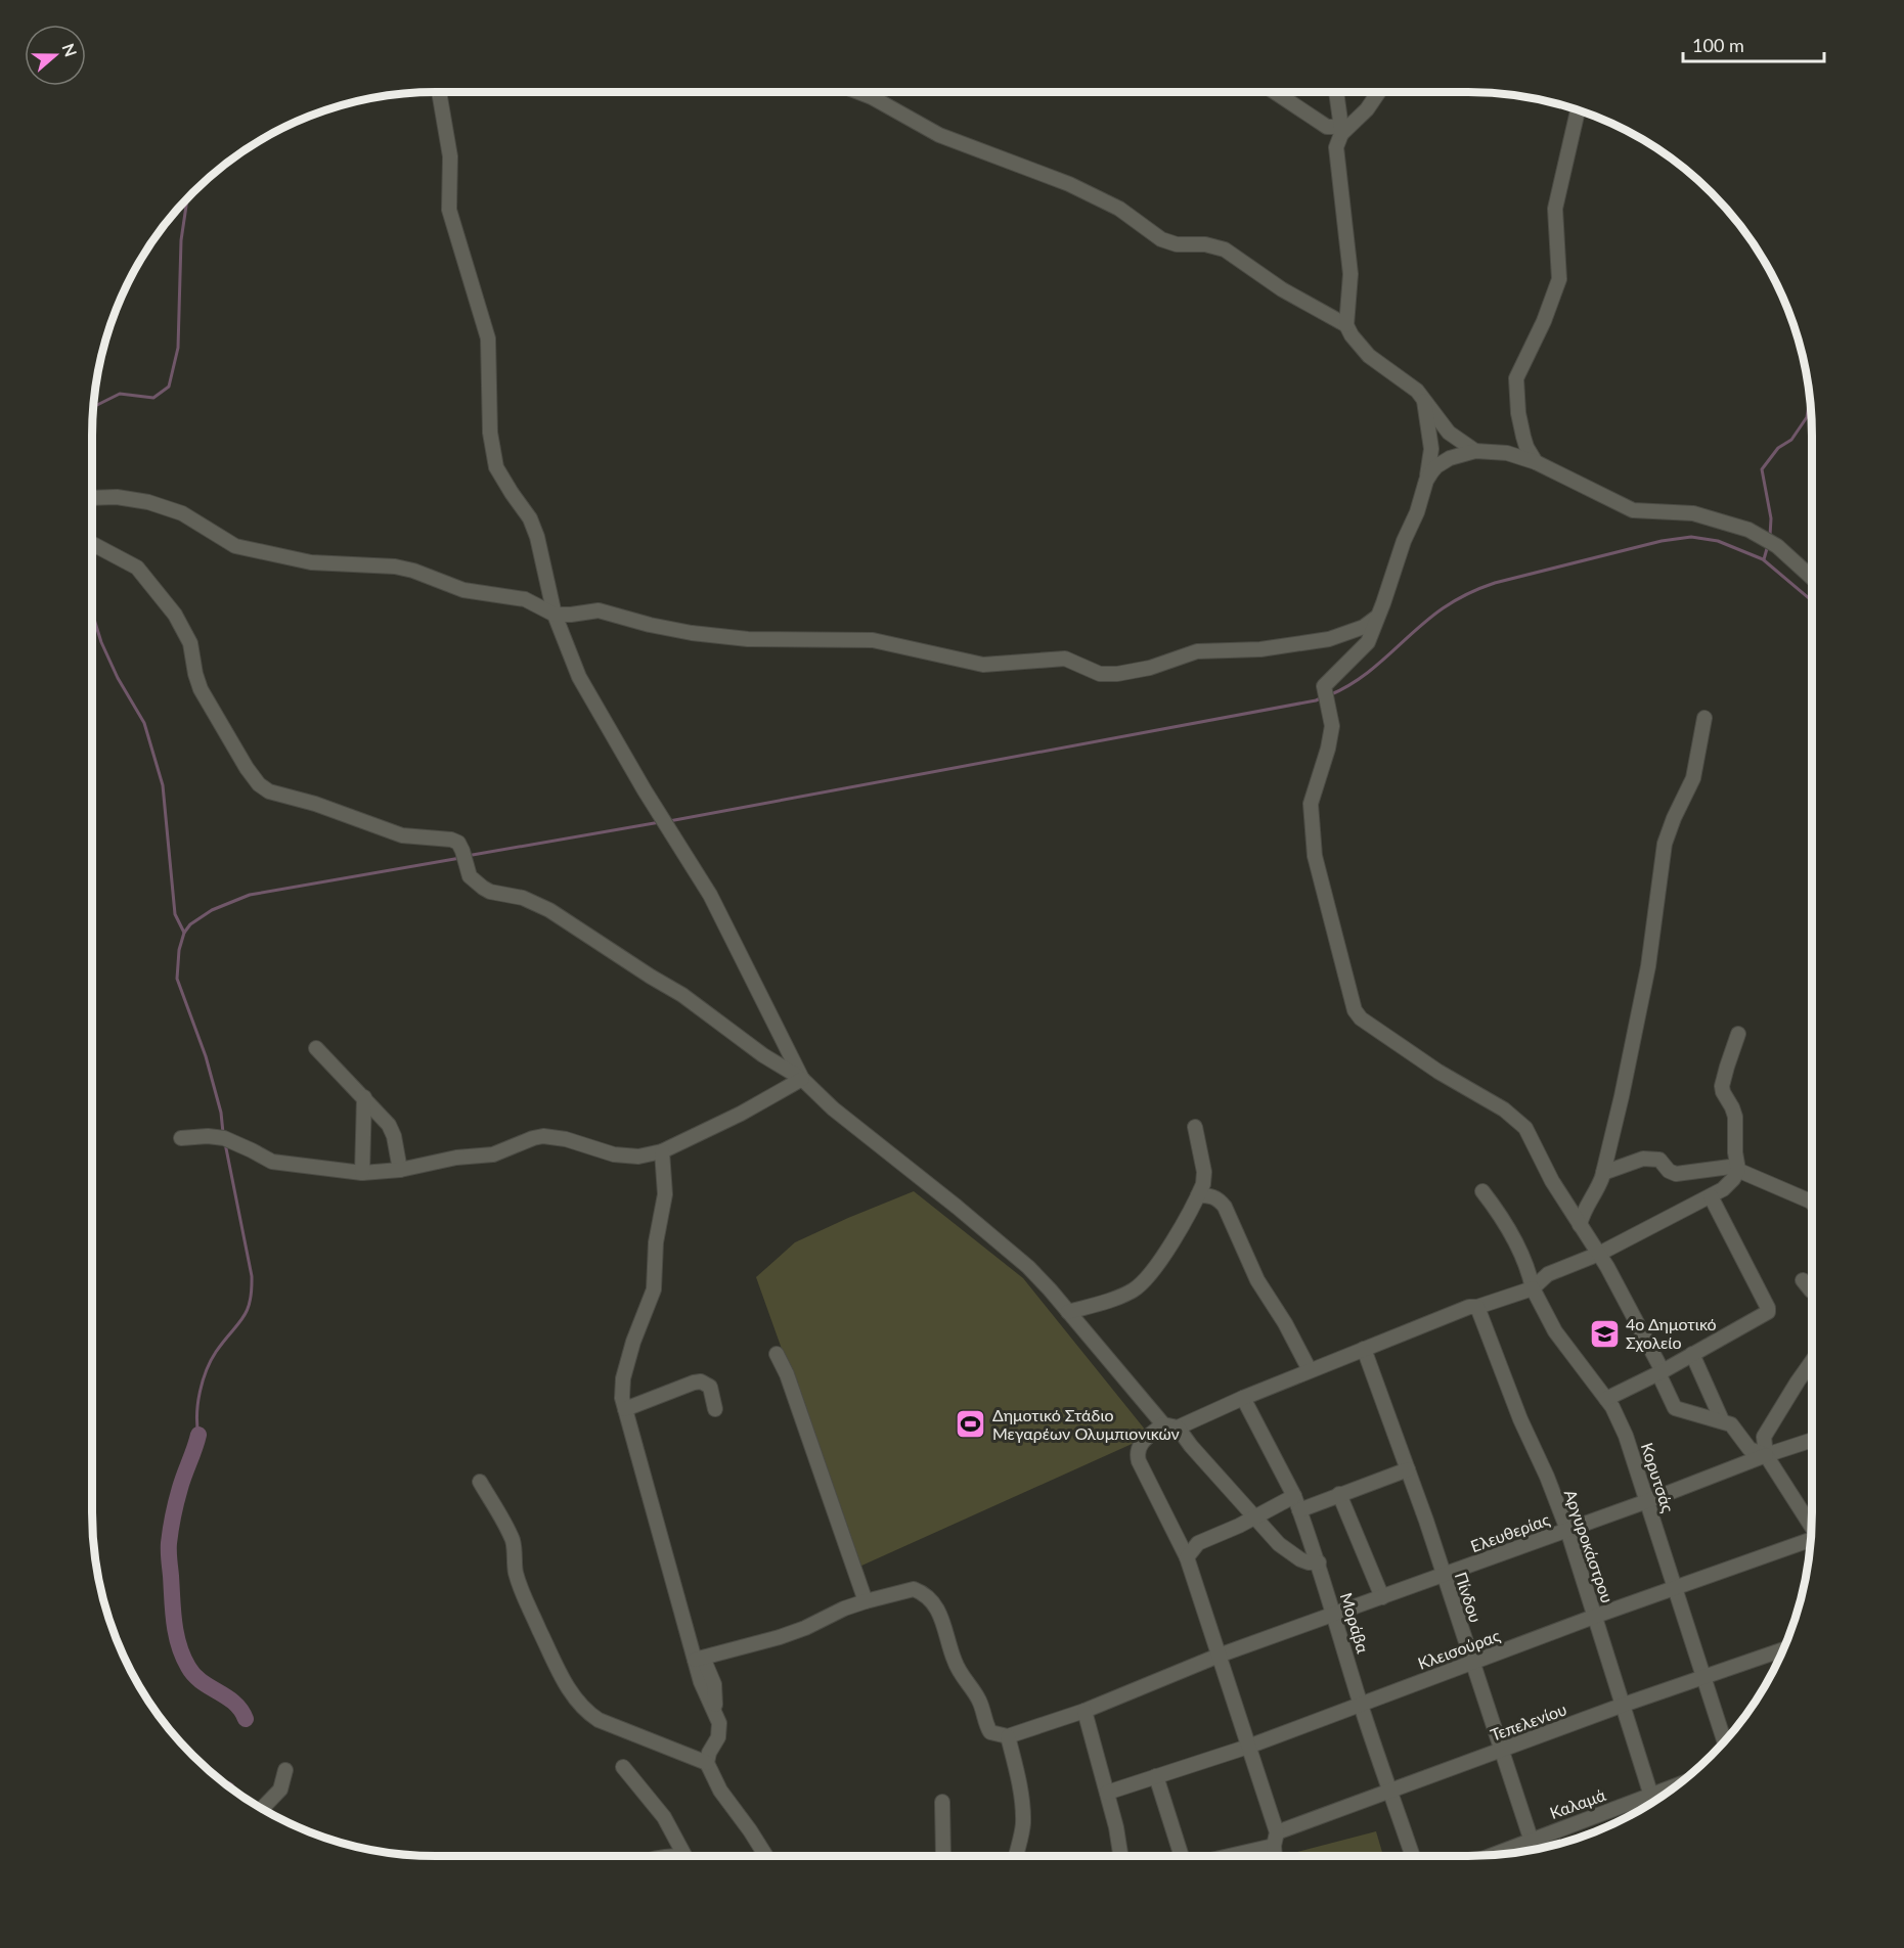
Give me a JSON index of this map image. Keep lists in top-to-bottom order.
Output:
{
  "streets": {
    "street": [
      "Κορυτσάς",
      "Ελευθερίας",
      "Αργυροκάστρου",
      "Πίνδου",
      "Μοράβα",
      "Κλεισούρας",
      "Τεπελενίου",
      "Καλαμά"
    ]
  },
  "crossings": [
    ["Κορυτσάς", "Ελευθερίας"],
    ["Κορυτσάς", "Κλεισούρας"],
    ["Κορυτσάς", "Τεπελενίου"],
    ["Ελευθερίας", "Αργυροκάστρου"],
    ["Ελευθερίας", "Πίνδου"],
    ["Ελευθερίας", "Μοράβα"],
    ["Αργυροκάστρου", "Κλεισούρας"],
    ["Αργυροκάστρου", "Τεπελενίου"],
    ["Αργυροκάστρου", "Καλαμά"],
    ["Πίνδου", "Κλεισούρας"],
    ["Πίνδου", "Τεπελενίου"],
    ["Πίνδου", "Καλαμά"],
    ["Μοράβα", "Κλεισούρας"],
    ["Μοράβα", "Τεπελενίου"],
    ["Κλεισούρας", "Τεπελενίου"]
  ],
  "places": {
    "school or university": ["4ο Δημοτικό Σχολείο"],
    "sports": ["Δημοτικό Στάδιο Μεγαρέων Ολυμπιονικών"]
  },
  "scale_bar": "100 m",
  "north": "right"
}
